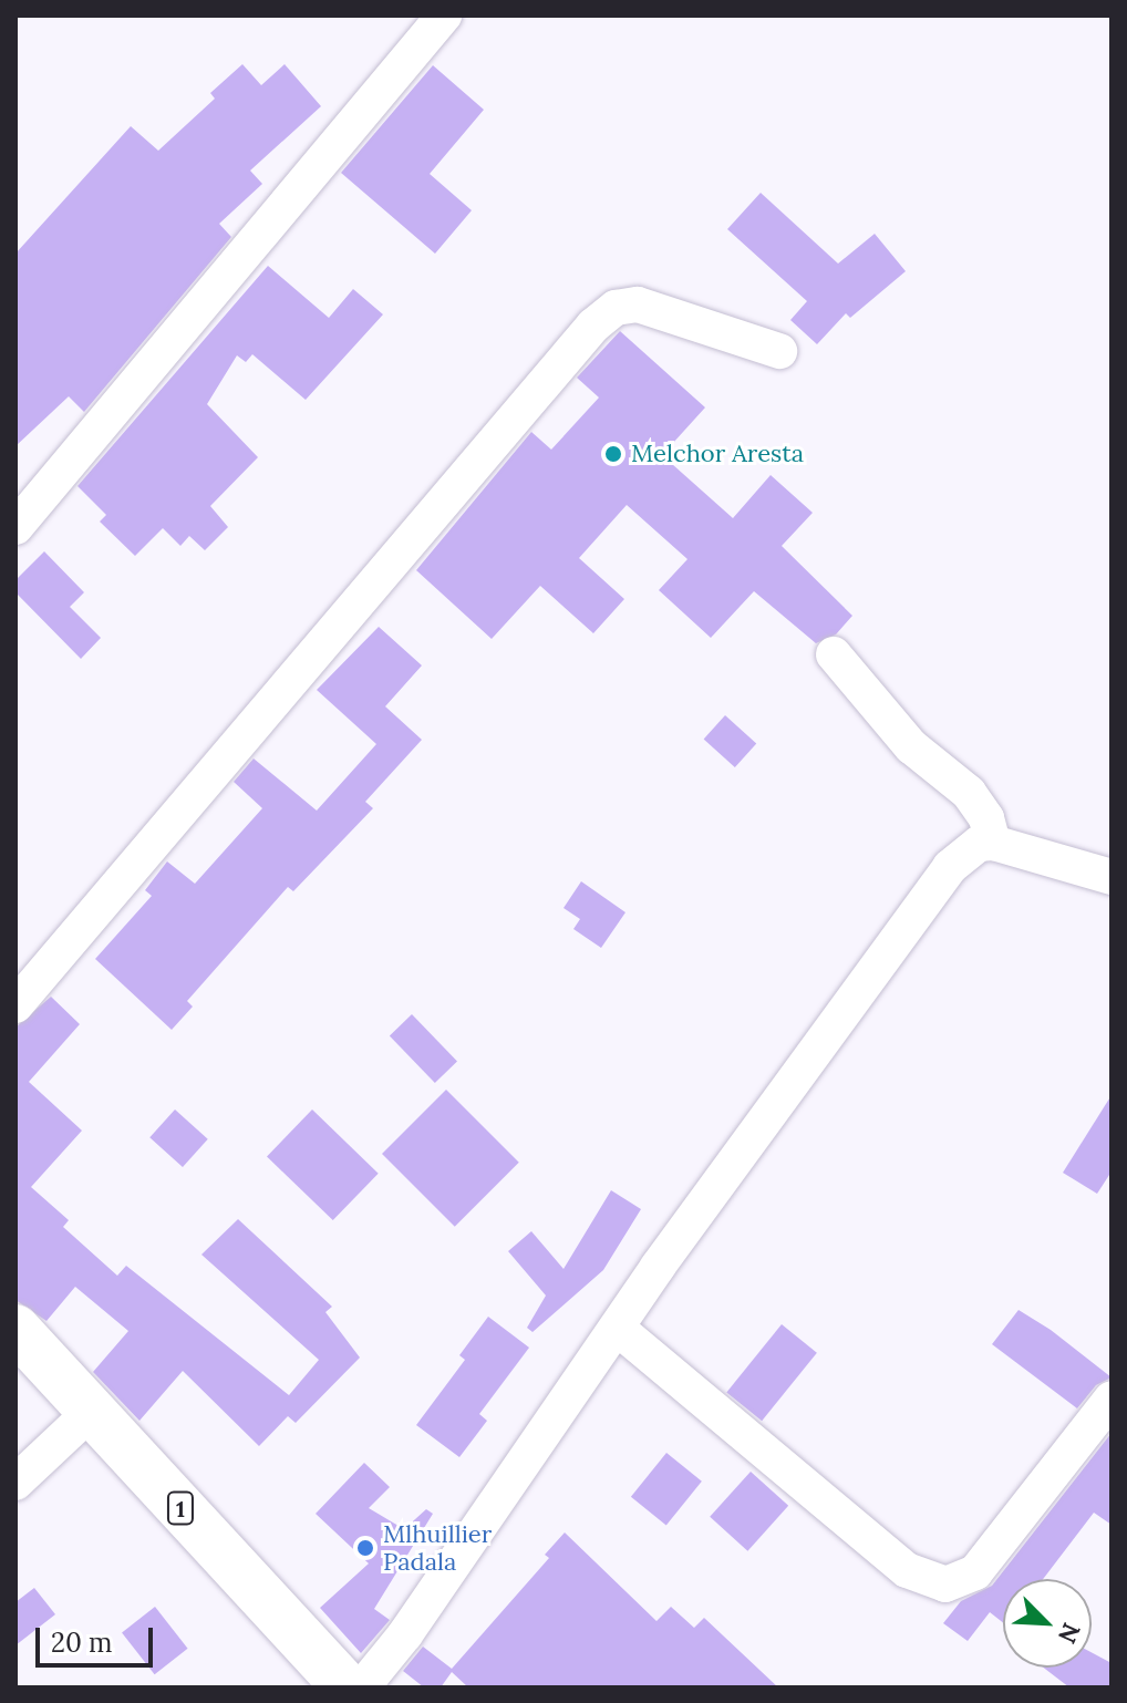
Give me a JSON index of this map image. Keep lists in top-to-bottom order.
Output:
{
  "streets": {
    "highway": ["1"]
  },
  "places": ["Melchor Aresta", "Mlhuillier Padala"],
  "scale_bar": "20 m",
  "north": "bottom right"
}
